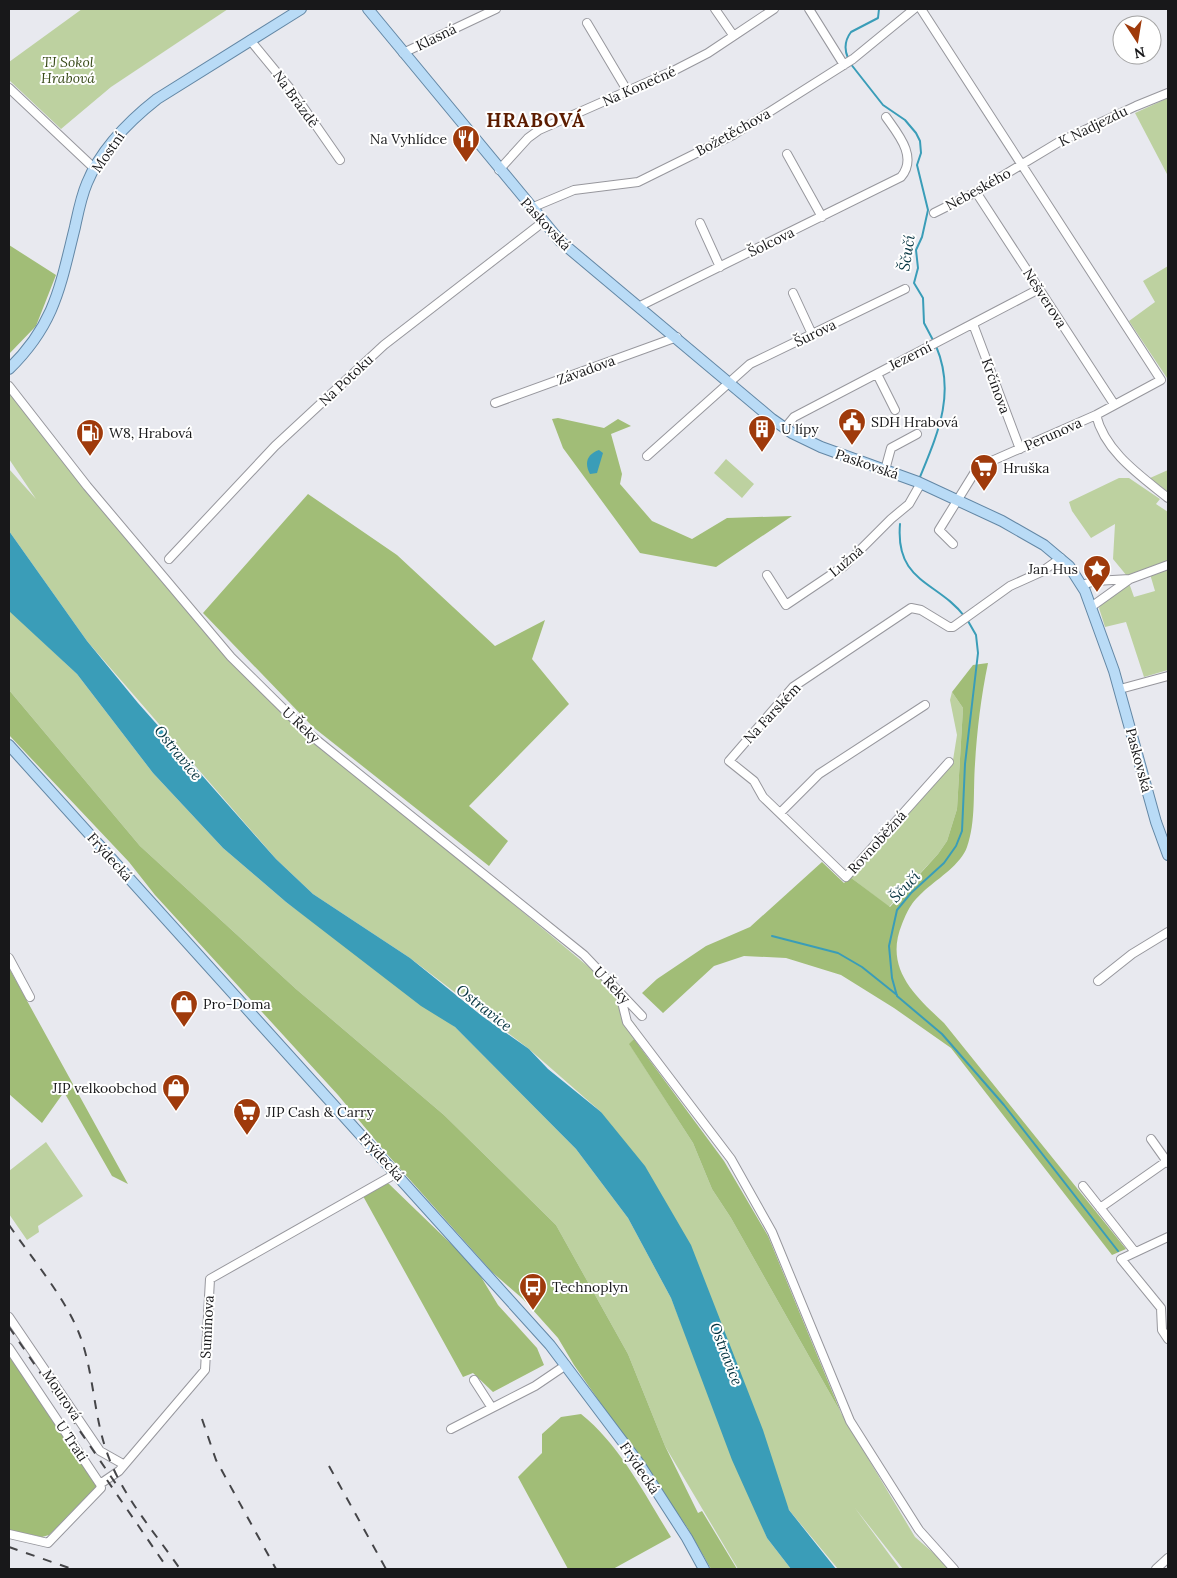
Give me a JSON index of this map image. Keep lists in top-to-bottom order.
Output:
{
  "streets": {
    "main road": ["Mostní", "Paskovská", "Frýdecká"],
    "street": [
      "Klasná",
      "Na Konečné",
      "Na Brázdě",
      "K Nadjezdu",
      "Božetěchova",
      "Nebeského",
      "Šolcova",
      "Nešverova",
      "Šurova",
      "Jezerní",
      "Závadova",
      "Na Potoku",
      "Krčínova",
      "Perunova",
      "Lužná",
      "Na Farském",
      "U Řeky",
      "Rovnoběžná",
      "Sumínova",
      "Mourová",
      "U Trati"
    ]
  },
  "crossings": [
    ["Klasná", "Paskovská"],
    ["Na Konečné", "Paskovská"],
    ["Na Brázdě", "Mostní"],
    ["K Nadjezdu", "Nebeského"],
    ["K Nadjezdu", "Perunova"],
    ["Božetěchova", "Paskovská"],
    ["Nebeského", "Nešverova"],
    ["Nebeského", "Perunova"],
    ["Paskovská", "Šolcova"],
    ["Paskovská", "Šurova"],
    ["Paskovská", "Jezerní"],
    ["Paskovská", "Závadova"],
    ["Paskovská", "Na Potoku"],
    ["Paskovská", "Perunova"],
    ["Paskovská", "Lužná"],
    ["Paskovská", "Na Farském"],
    ["Nešverova", "Jezerní"],
    ["Nešverova", "Perunova"],
    ["Jezerní", "Krčínova"],
    ["Krčínova", "Perunova"],
    ["Na Farském", "Rovnoběžná"],
    ["Frýdecká", "Sumínova"],
    ["Sumínova", "Mourová"],
    ["Sumínova", "U Trati"]
  ],
  "districts": ["HRABOVÁ"],
  "water": ["Ščučí", "Ostravice"],
  "parks": ["TJ Sokol Hrabová"],
  "places": {
    "restaurant": ["Na Vyhlídce"],
    "public building": ["SDH Hrabová"],
    "building": ["U lípy"],
    "fuel station": ["W8, Hrabová"],
    "supermarket": ["Hruška", "JIP Cash & Carry"],
    "place": ["Jan Hus"],
    "shop": ["Pro-Doma", "JIP velkoobchod"],
    "bus stop": ["Technoplyn"]
  },
  "north": "bottom"
}
